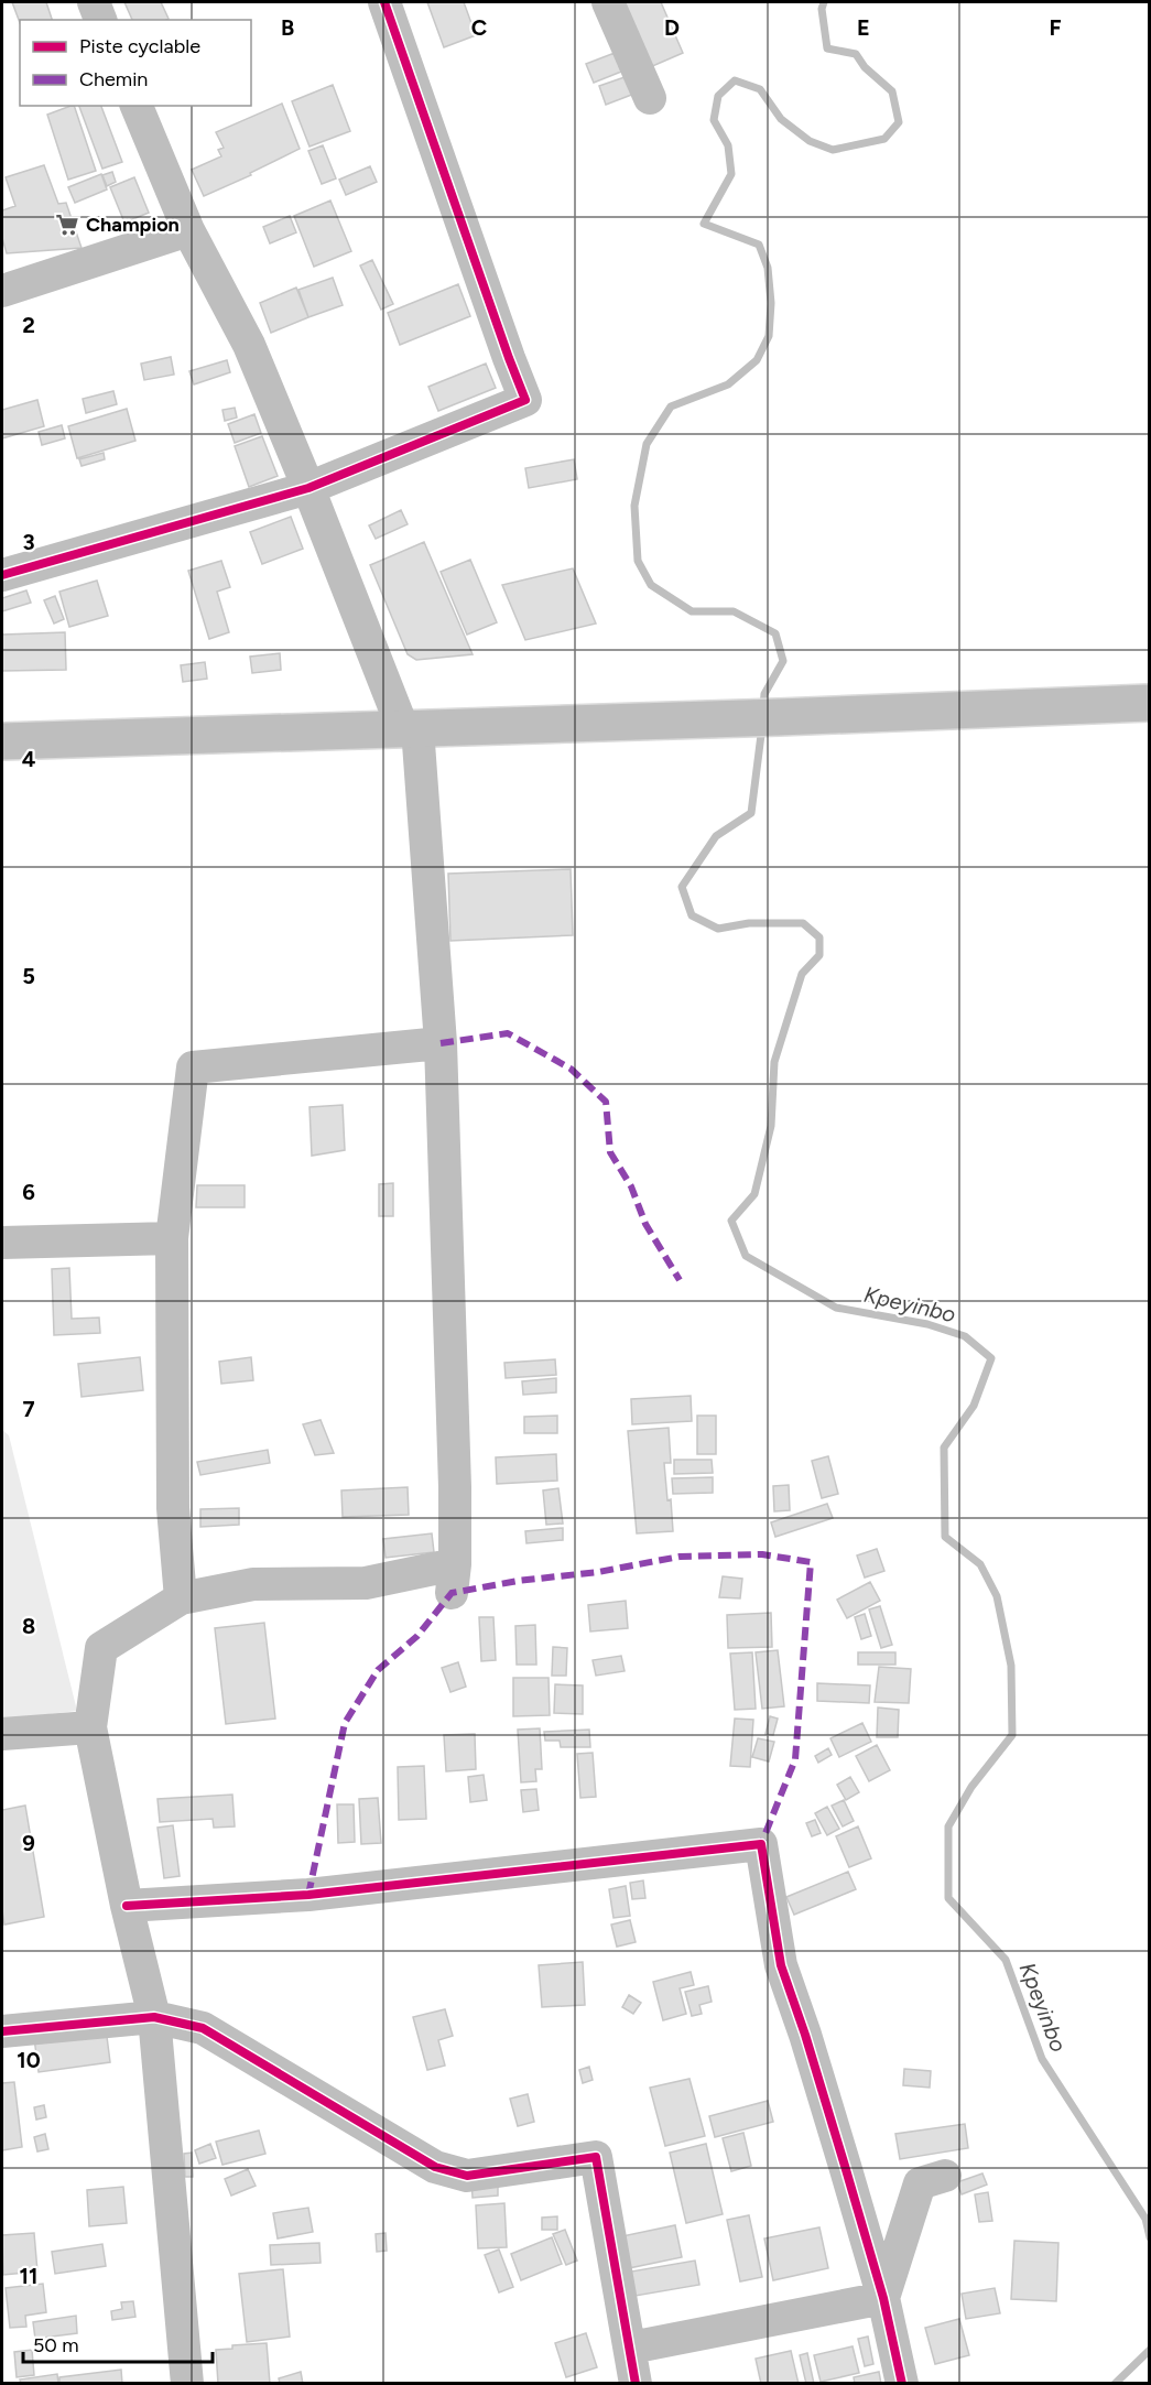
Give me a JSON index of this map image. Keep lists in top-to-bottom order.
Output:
{
  "water": ["Kpeyinbo"],
  "places": {
    "supermarket": ["Champion"]
  },
  "legend": ["Piste cyclable", "Chemin"],
  "scale_bar": "50 m",
  "grid": {
    "columns": [
      "B",
      "C",
      "D",
      "E",
      "F"
    ],
    "rows": [
      "2",
      "3",
      "4",
      "5",
      "6",
      "7",
      "8",
      "9",
      "10",
      "11"
    ]
  }
}
